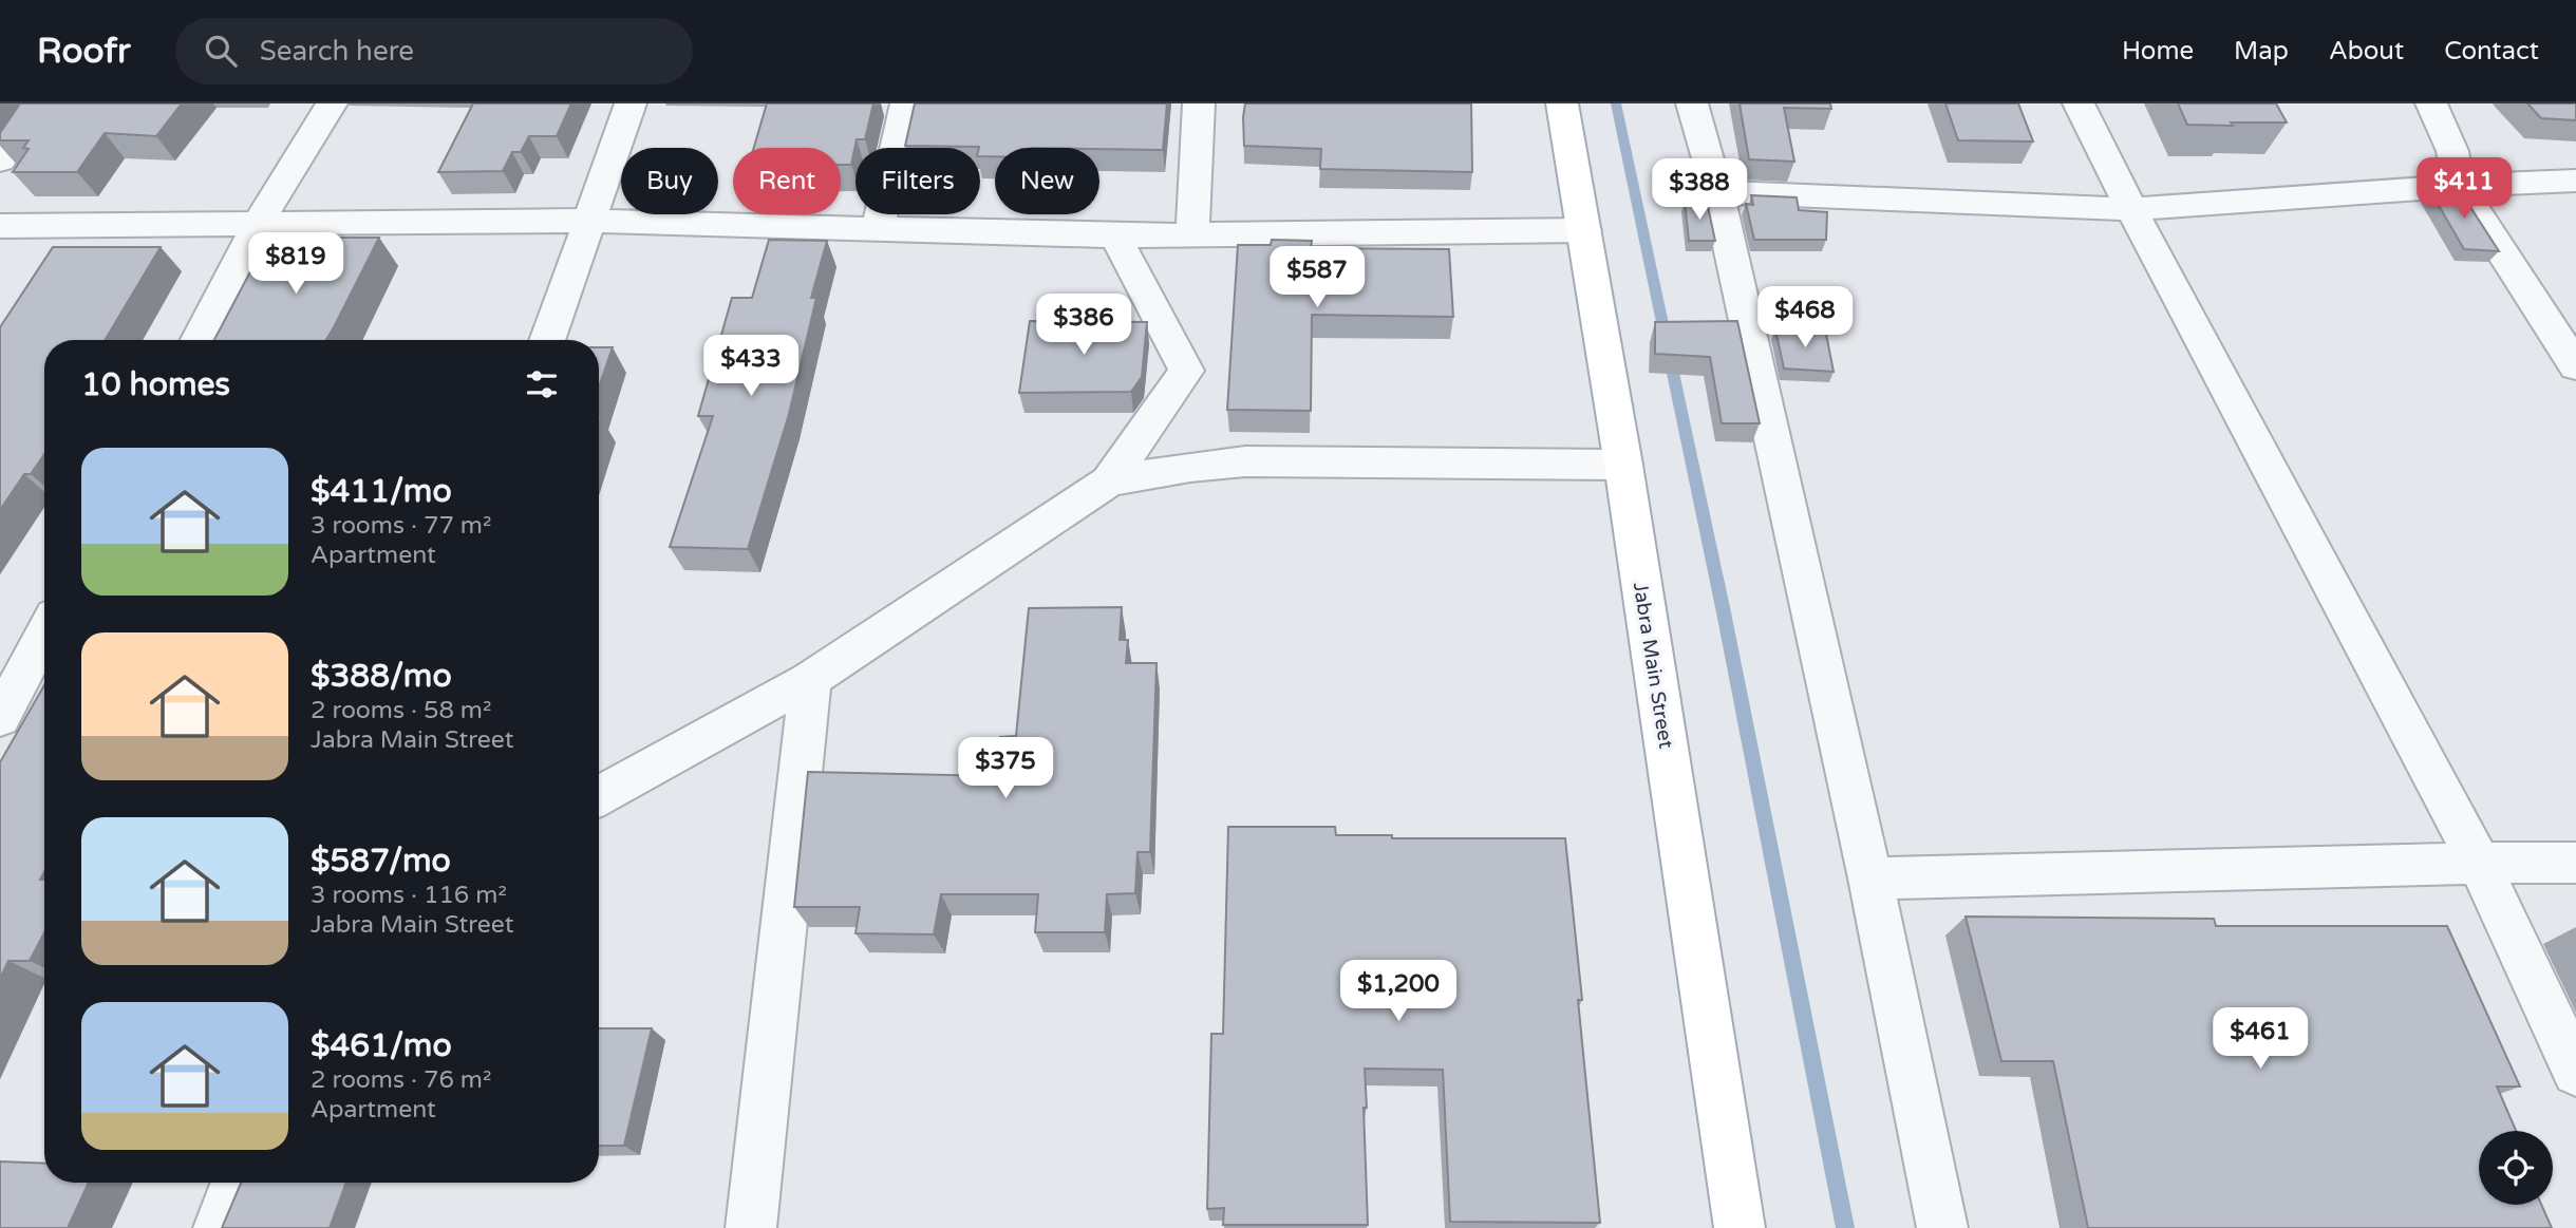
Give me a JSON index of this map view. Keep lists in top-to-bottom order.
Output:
{
  "streets": {
    "main road": ["Jabra Main Street"]
  },
  "page": {
    "header": "Roofr",
    "search": "Search here",
    "nav": [
      "Home",
      "Map",
      "About",
      "Contact"
    ],
    "chip": [
      "Buy",
      "Rent",
      "Filters",
      "New"
    ],
    "price": [
      "$411",
      "$388",
      "$819",
      "$587",
      "$468",
      "$386",
      "$433",
      "$375",
      "$1,200",
      "$461"
    ],
    "heading": "10 homes",
    "list": [
      {
        "name": "$411/mo",
        "note": "3 rooms · 77 m² · Apartment"
      },
      {
        "name": "$388/mo",
        "note": "2 rooms · 58 m² · Jabra Main Street"
      },
      {
        "name": "$587/mo",
        "note": "3 rooms · 116 m² · Jabra Main Street"
      },
      {
        "name": "$461/mo",
        "note": "2 rooms · 76 m² · Apartment"
      }
    ]
  }
}
